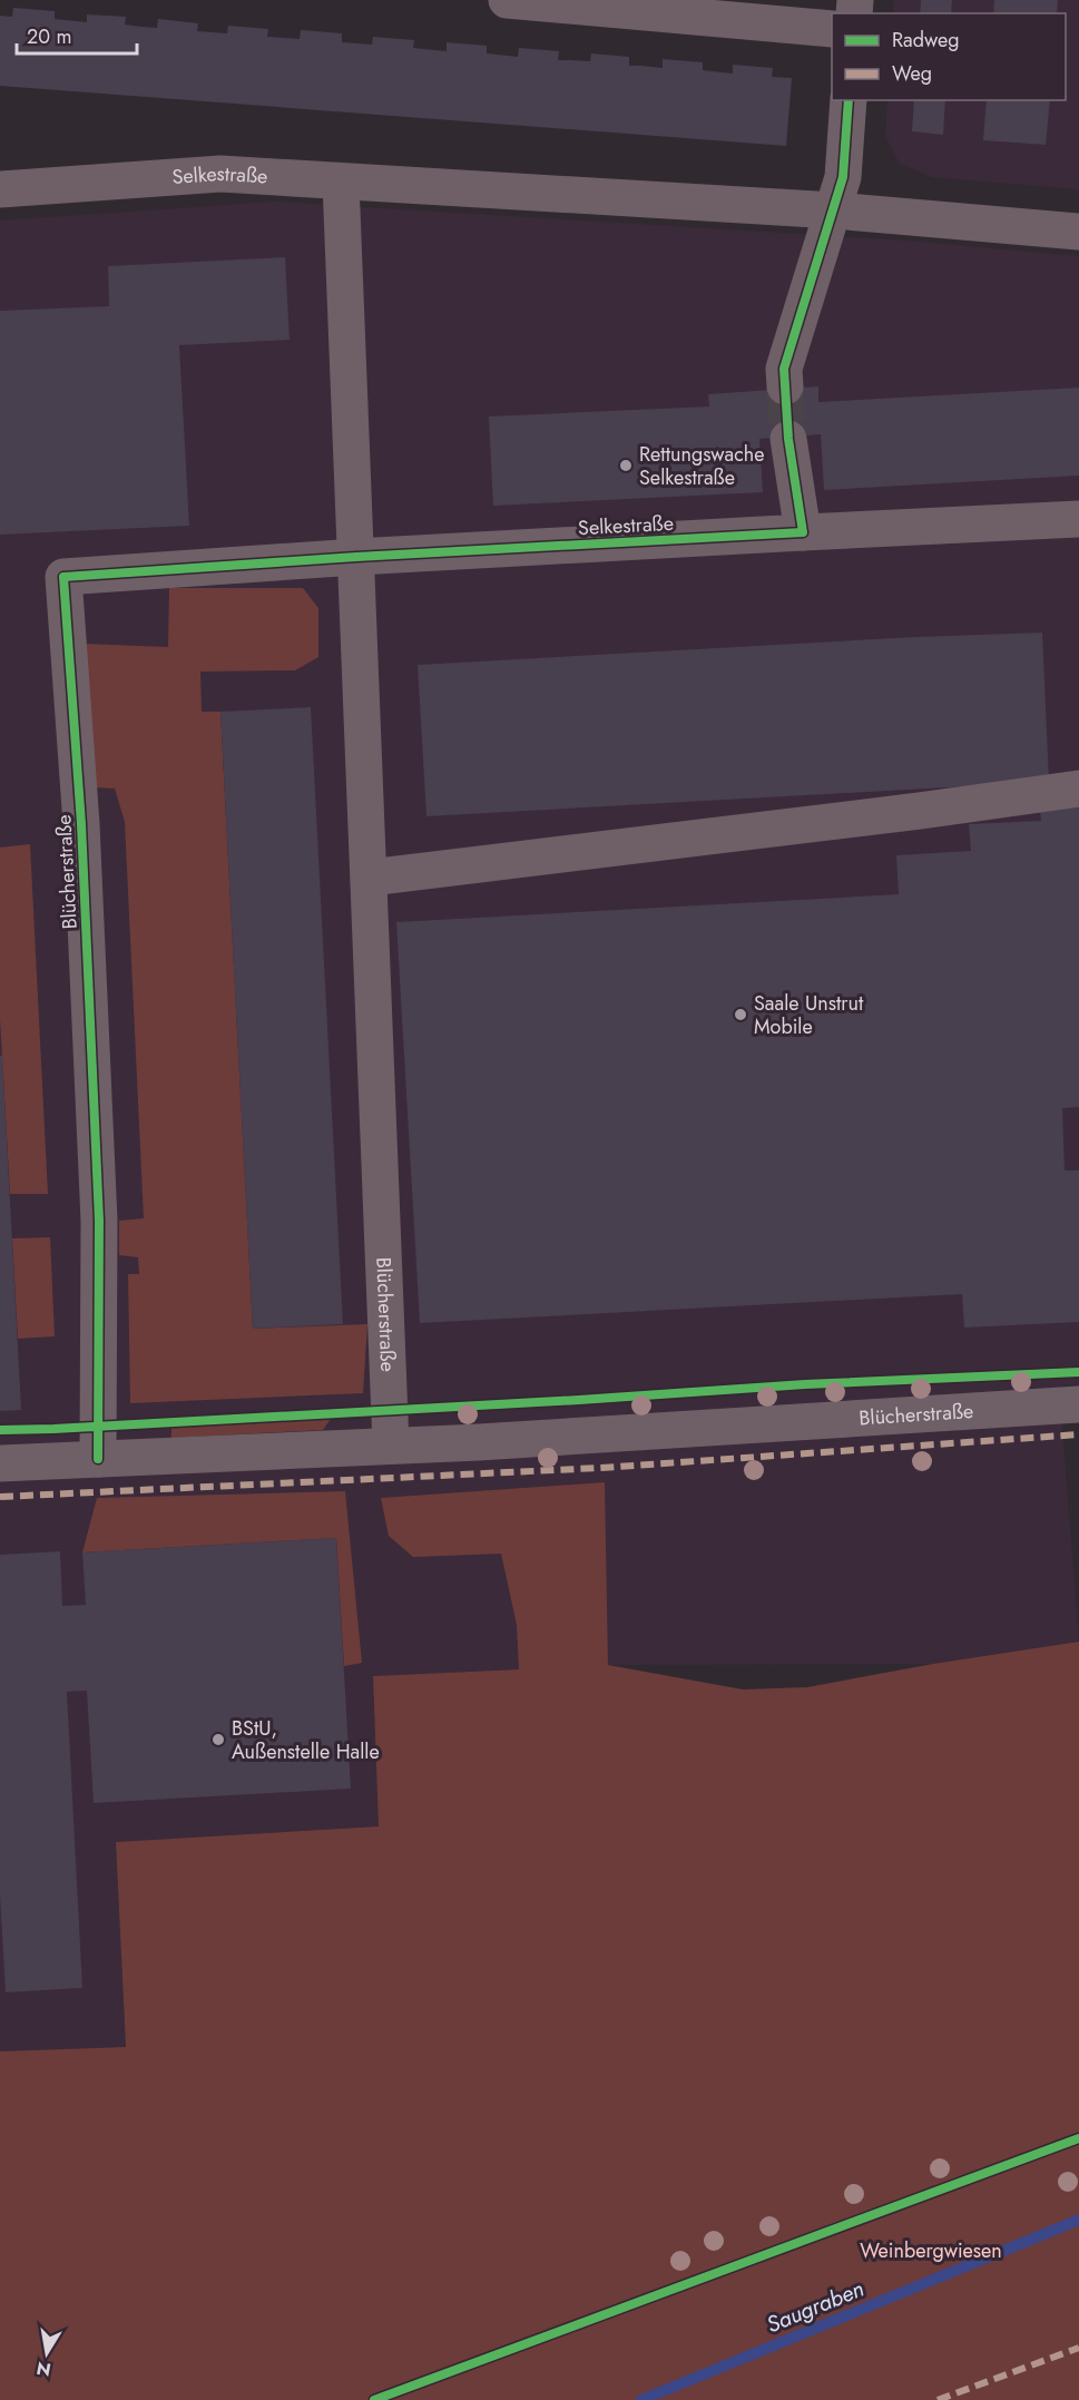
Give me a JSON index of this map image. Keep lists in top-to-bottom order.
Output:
{
  "streets": {
    "street": ["Selkestraße", "Blücherstraße"]
  },
  "crossings": [
    ["Selkestraße", "Blücherstraße"]
  ],
  "water": ["Saugraben"],
  "parks": ["Weinbergwiesen"],
  "places": ["Rettungswache Selkestraße", "Saale Unstrut Mobile", "BStU, Außenstelle Halle"],
  "legend": ["Radweg", "Weg"],
  "scale_bar": "20 m",
  "north": "bottom"
}
